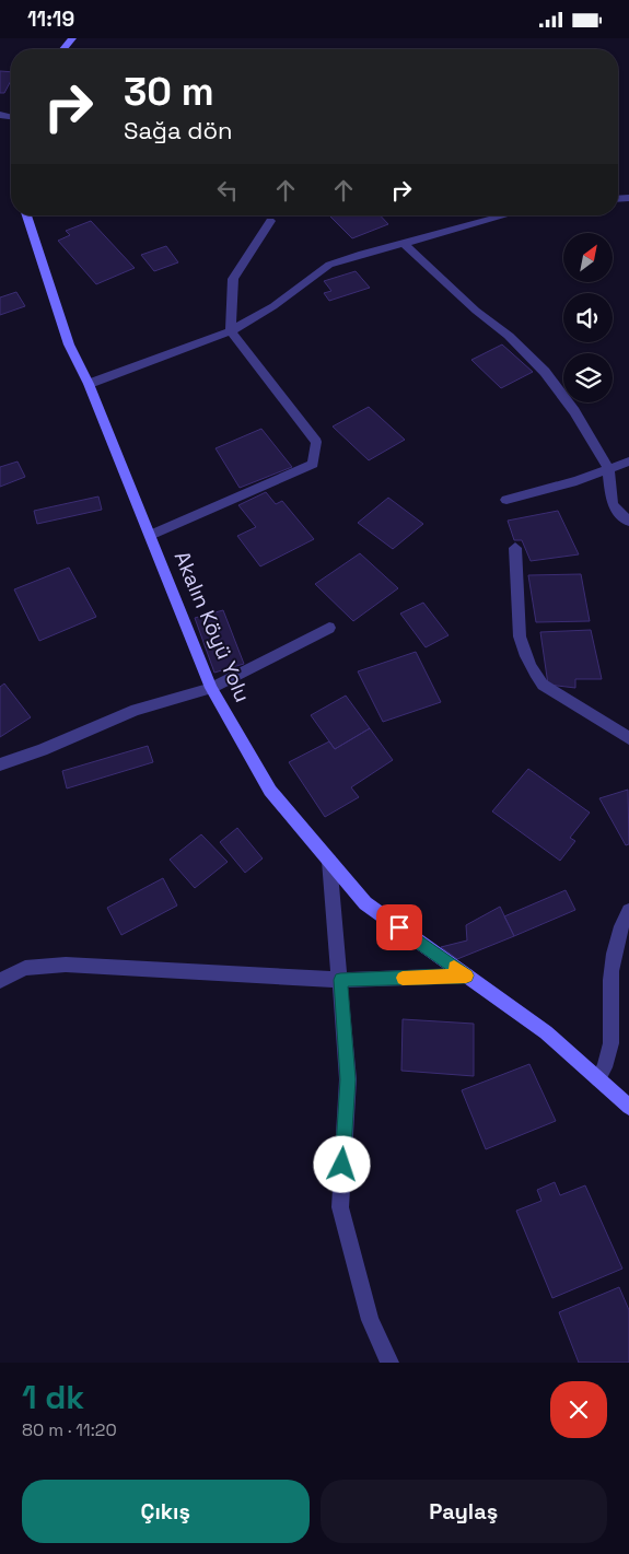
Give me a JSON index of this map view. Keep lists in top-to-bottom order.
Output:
{
  "streets": {
    "street": ["Akalın Köyü Yolu"]
  },
  "north": "top right",
  "page": {
    "status": "11:19",
    "turn": ["30 m", "Sağa dön"],
    "heading": ["1 dk", "80 m · 11:20"],
    "buttons": ["Çıkış", "Paylaş"]
  }
}
